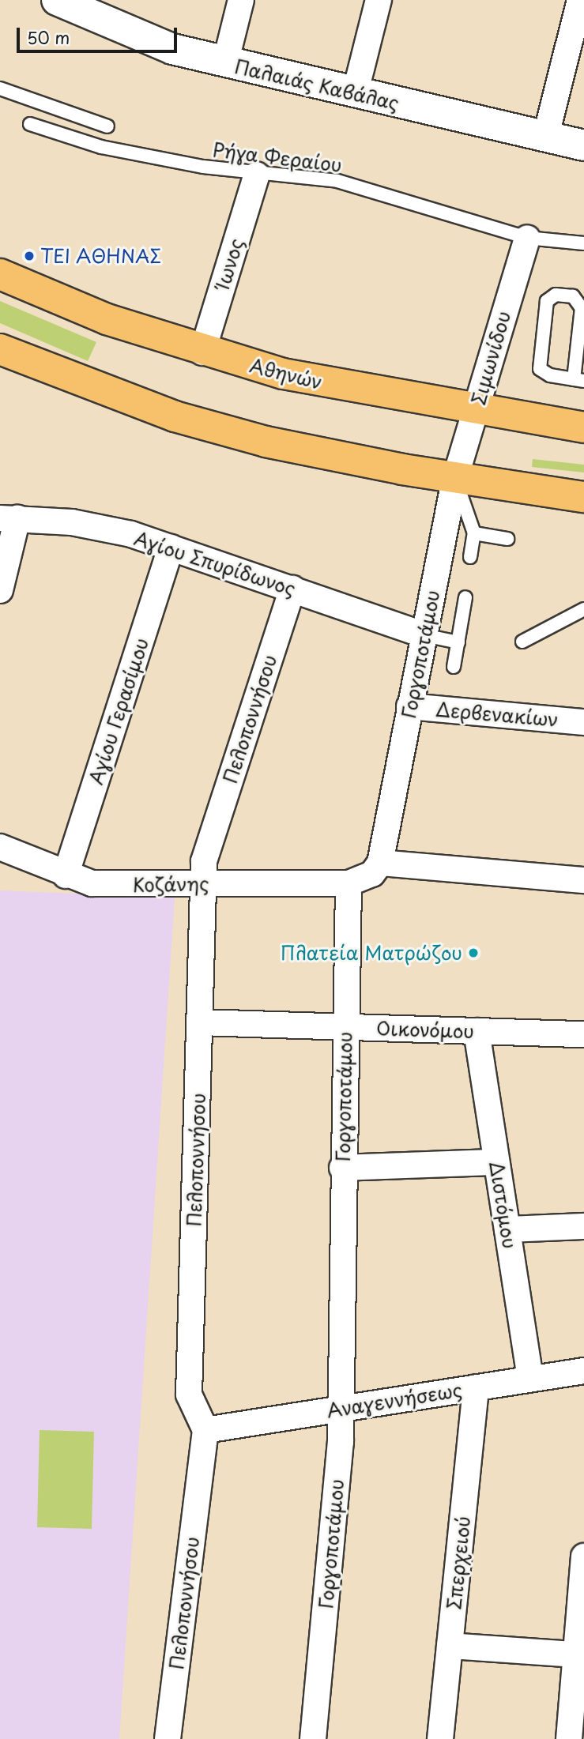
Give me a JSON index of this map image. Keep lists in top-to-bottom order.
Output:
{
  "streets": {
    "highway": ["Αθηνών"],
    "street": [
      "Παλαιάς Καβάλας",
      "Ίωνος",
      "Σιμωνίδου",
      "Αγίου Σπυρίδωνος",
      "Γοργοποτάμου",
      "Αγίου Γερασίμου",
      "Δερβενακίων",
      "Πελοποννήσου",
      "Κοζάνης",
      "Οικονόμου",
      "Διστόμου",
      "Αναγεννήσεως",
      "Σπερχειού"
    ],
    "lane": ["Ρήγα Φεραίου"]
  },
  "crossings": [
    ["Ρήγα Φεραίου", "Ίωνος"],
    ["Ρήγα Φεραίου", "Σιμωνίδου"],
    ["Ίωνος", "Αθηνών"],
    ["Σιμωνίδου", "Αθηνών"],
    ["Σιμωνίδου", "Γοργοποτάμου"],
    ["Αγίου Σπυρίδωνος", "Γοργοποτάμου"],
    ["Αγίου Σπυρίδωνος", "Αγίου Γερασίμου"],
    ["Αγίου Σπυρίδωνος", "Πελοποννήσου"],
    ["Γοργοποτάμου", "Δερβενακίων"],
    ["Γοργοποτάμου", "Κοζάνης"],
    ["Γοργοποτάμου", "Οικονόμου"],
    ["Γοργοποτάμου", "Αναγεννήσεως"],
    ["Αγίου Γερασίμου", "Κοζάνης"],
    ["Πελοποννήσου", "Κοζάνης"],
    ["Πελοποννήσου", "Οικονόμου"],
    ["Πελοποννήσου", "Αναγεννήσεως"],
    ["Οικονόμου", "Διστόμου"],
    ["Διστόμου", "Αναγεννήσεως"],
    ["Αναγεννήσεως", "Σπερχειού"]
  ],
  "places": ["ΤΕΙ ΑΘΗΝΑΣ", "Πλατεία Ματρώζου"],
  "scale_bar": "50 m"
}
